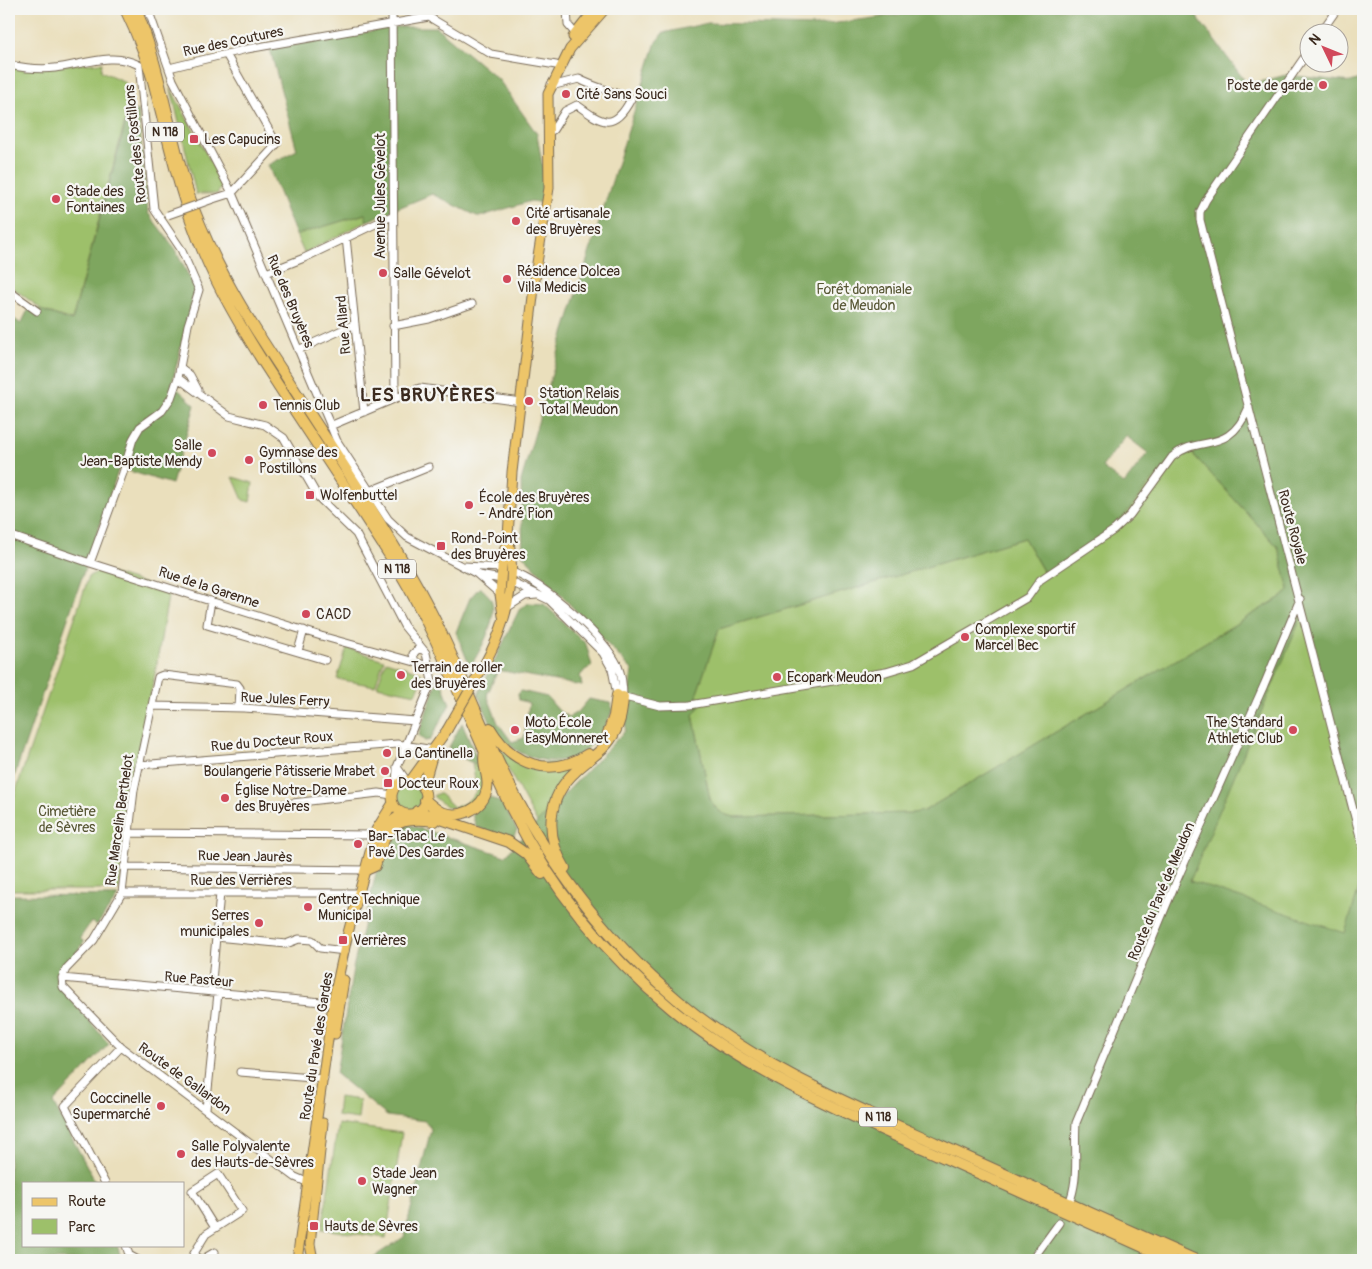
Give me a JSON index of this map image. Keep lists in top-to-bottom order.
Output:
{
  "streets": {
    "highway": ["N 118"],
    "main road": ["Route du Pavé des Gardes"],
    "street": [
      "Rue des Coutures",
      "Route des Postillons",
      "Avenue Jules Gévelot",
      "Rue des Bruyères",
      "Rue Allard",
      "Route Royale",
      "Rue de la Garenne",
      "Rue Jules Ferry",
      "Rue du Docteur Roux",
      "Rue Marcelin Berthelot",
      "Rue Jean Jaurès",
      "Rue des Verrières",
      "Route du Pavé de Meudon",
      "Rue Pasteur",
      "Route de Gallardon"
    ]
  },
  "crossings": [
    ["Rue des Coutures", "Avenue Jules Gévelot"],
    ["Rue des Coutures", "Rue des Bruyères"],
    ["Route des Postillons", "Rue des Bruyères"],
    ["Route des Postillons", "Rue de la Garenne"],
    ["Route Royale", "Route du Pavé de Meudon"],
    ["Rue Jules Ferry", "Rue Marcelin Berthelot"],
    ["Rue du Docteur Roux", "Rue Marcelin Berthelot"],
    ["Rue Marcelin Berthelot", "Rue Jean Jaurès"],
    ["Rue Marcelin Berthelot", "Rue des Verrières"],
    ["Rue Marcelin Berthelot", "Rue Pasteur"],
    ["Rue Marcelin Berthelot", "Route de Gallardon"],
    ["Rue Jean Jaurès", "Route du Pavé des Gardes"],
    ["Rue des Verrières", "Route du Pavé des Gardes"],
    ["Rue Pasteur", "Route du Pavé des Gardes"],
    ["Rue Pasteur", "Route de Gallardon"],
    ["Route du Pavé des Gardes", "Route de Gallardon"]
  ],
  "districts": ["LES BRUYÈRES"],
  "parks": ["Forêt domaniale de Meudon", "Cimetière de Sèvres"],
  "places": {
    "other": [
      "Poste de garde",
      "Cité Sans Souci",
      "Stade des Fontaines",
      "Cité artisanale des Bruyères",
      "Salle Gévelot",
      "Résidence Dolcea Villa Medicis",
      "Station Relais Total Meudon",
      "Tennis Club",
      "Salle Jean-Baptiste Mendy",
      "Gymnase des Postillons",
      "École des Bruyères - André Pion",
      "CACD",
      "Complexe sportif Marcel Bec",
      "Terrain de roller des Bruyères",
      "Ecopark Meudon",
      "Moto École EasyMonneret",
      "The Standard Athletic Club",
      "La Cantinella",
      "Boulangerie Pâtisserie Mrabet",
      "Église Notre-Dame des Bruyères",
      "Bar-Tabac Le Pavé Des Gardes",
      "Centre Technique Municipal",
      "Serres municipales",
      "Coccinelle Supermarché",
      "Salle Polyvalente des Hauts-de-Sèvres",
      "Stade Jean Wagner"
    ],
    "transit": [
      "Les Capucins",
      "Wolfenbuttel",
      "Rond-Point des Bruyères",
      "Docteur Roux",
      "Verrières",
      "Hauts de Sèvres"
    ]
  },
  "legend": ["Route", "Parc"],
  "north": "top left"
}
